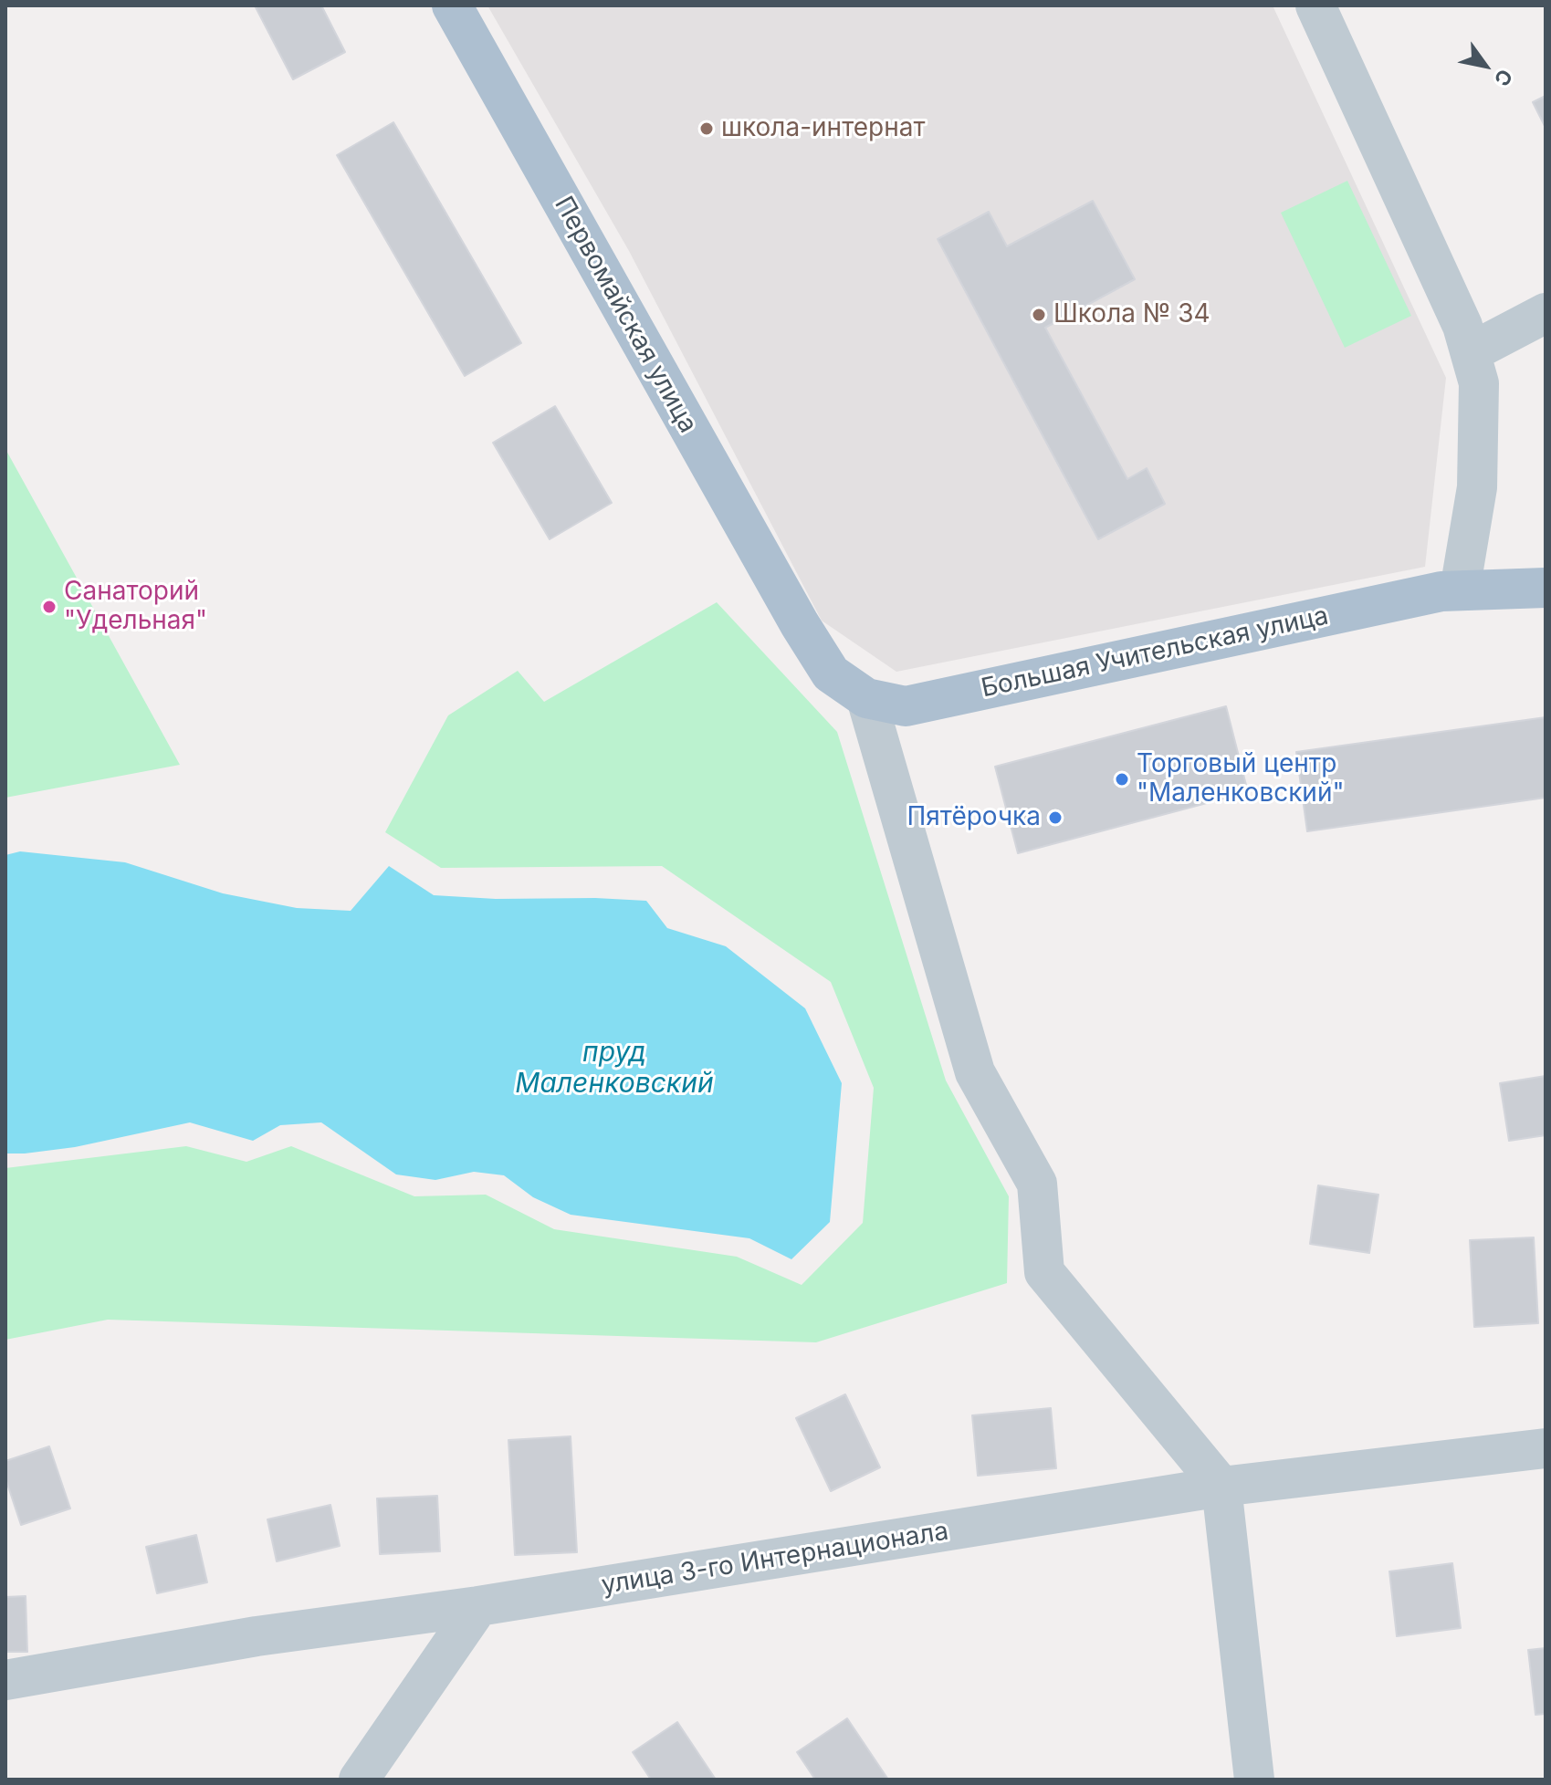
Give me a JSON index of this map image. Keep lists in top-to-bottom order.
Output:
{
  "streets": {
    "main road": ["Первомайская улица", "Большая Учительская улица"],
    "street": ["улица 3-го Интернационала"]
  },
  "crossings": [
    ["Первомайская улица", "Большая Учительская улица"]
  ],
  "water": ["пруд Маленковский"],
  "places": [
    "школа-интернат",
    "Школа № 34",
    "Санаторий \"Удельная\"",
    "Торговый центр \"Маленковский\"",
    "Пятёрочка"
  ],
  "north": "bottom right"
}
